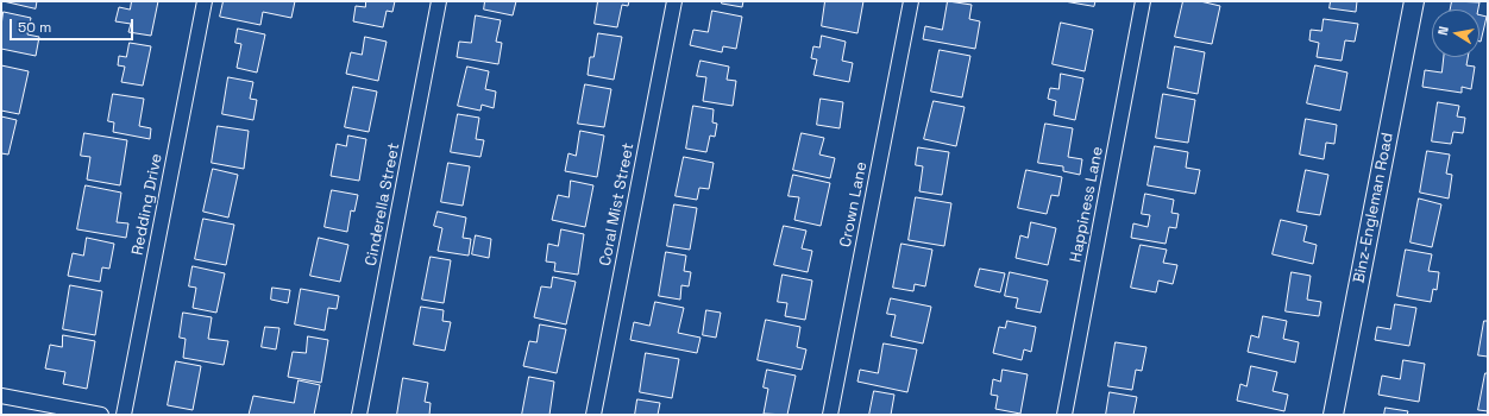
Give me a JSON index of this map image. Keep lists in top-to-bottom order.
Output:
{
  "streets": {
    "street": [
      "Redding Drive",
      "Cinderella Street",
      "Coral Mist Street",
      "Crown Lane",
      "Happiness Lane",
      "Binz-Engleman Road"
    ]
  },
  "scale_bar": "50 m",
  "north": "left"
}
